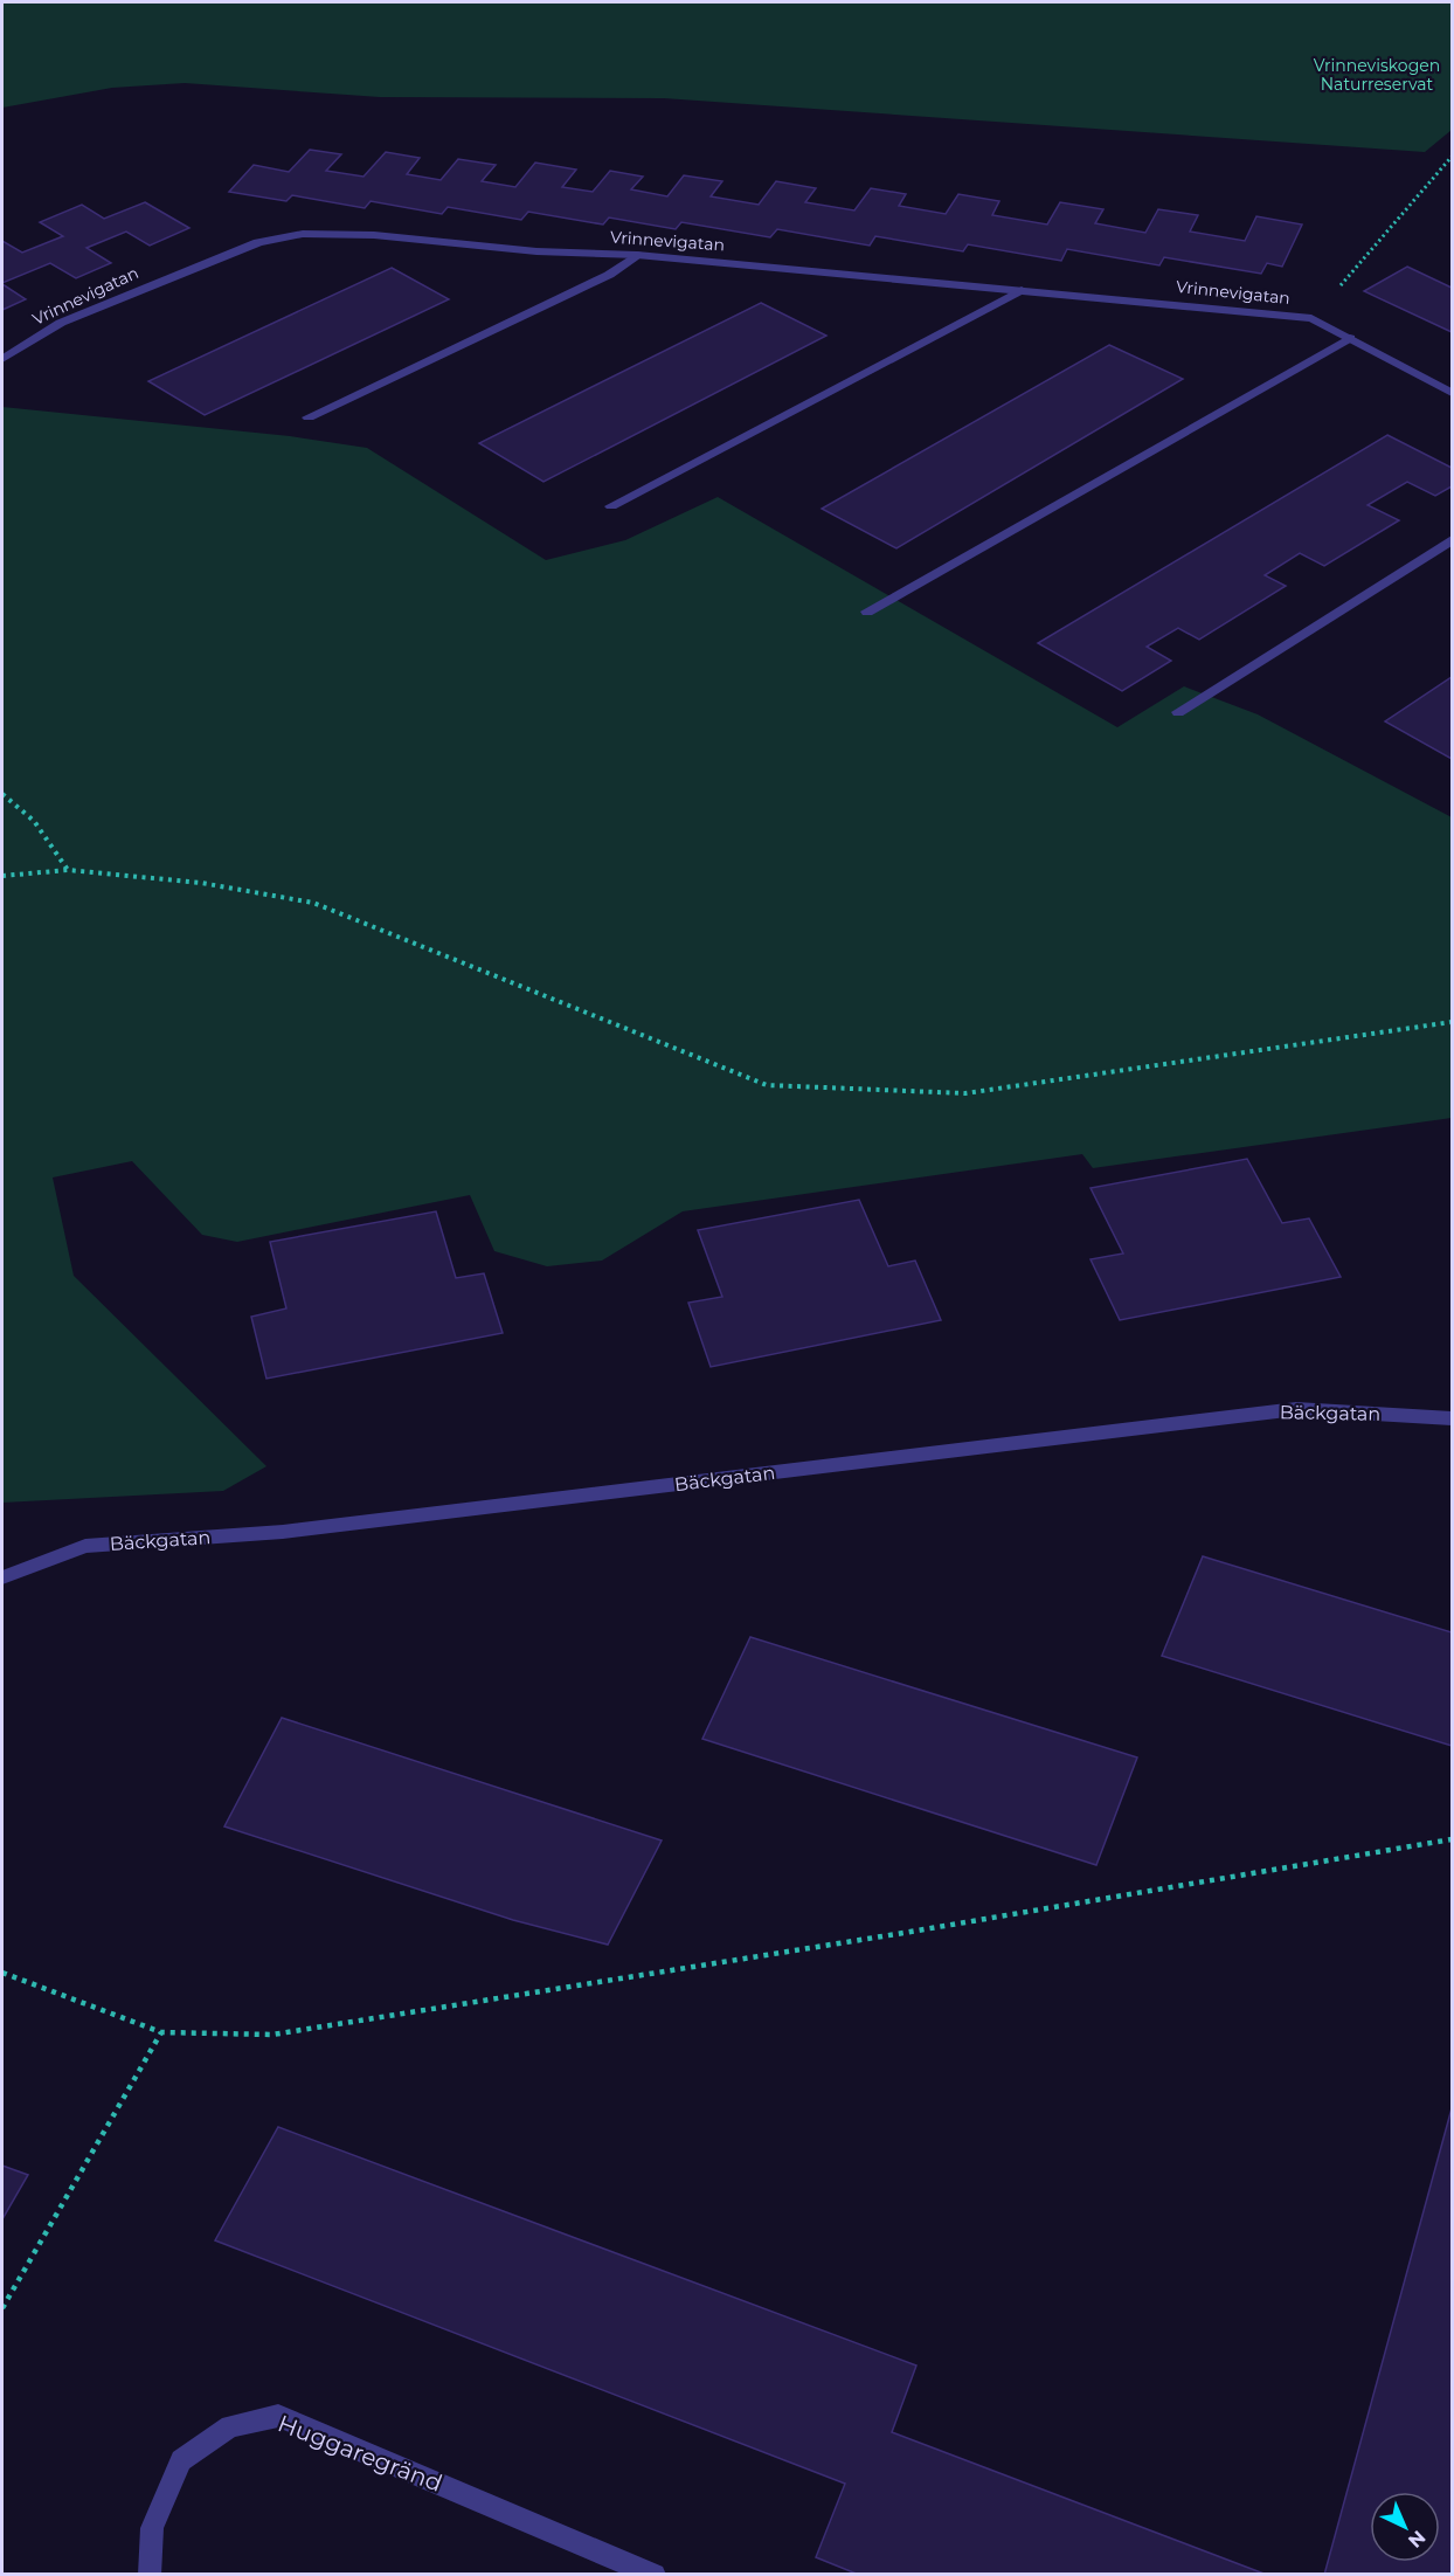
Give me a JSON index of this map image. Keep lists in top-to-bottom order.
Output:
{
  "streets": {
    "street": ["Vrinnevigatan", "Bäckgatan", "Huggaregränd"]
  },
  "parks": ["Vrinneviskogen Naturreservat"],
  "north": "bottom right"
}
